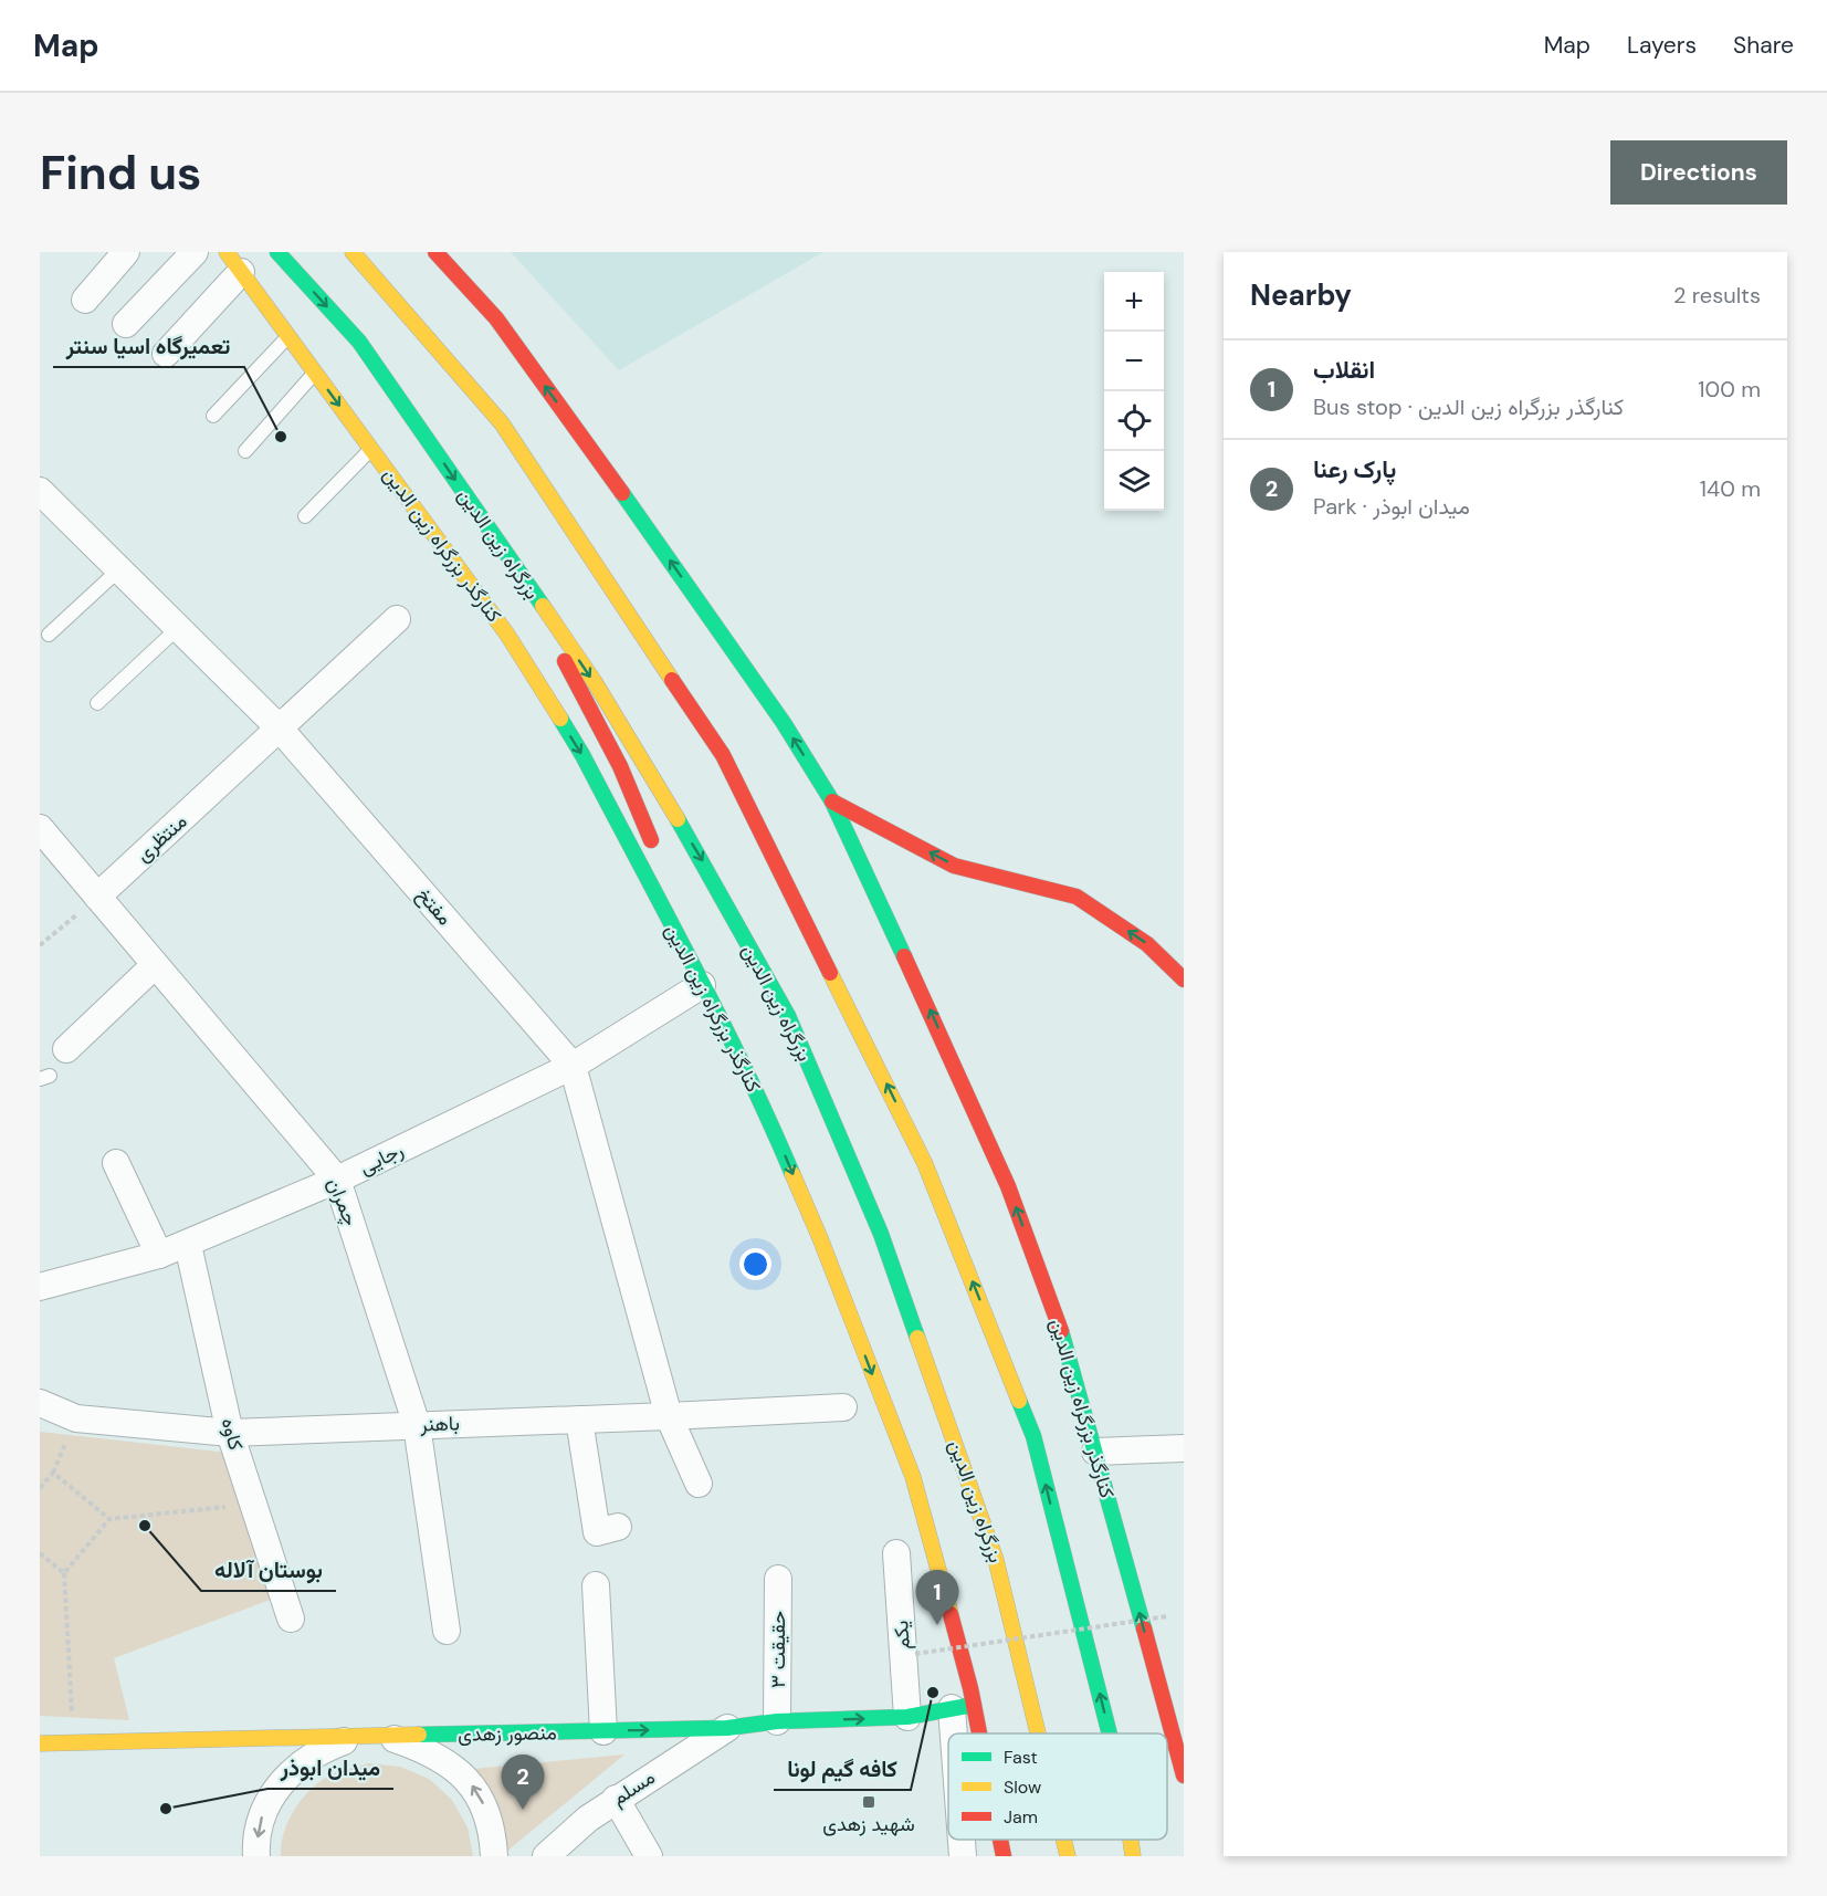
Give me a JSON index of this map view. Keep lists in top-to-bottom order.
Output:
{
  "streets": {
    "main road": ["بزرگراه زین الدین", "کنارگذر بزرگراه زین الدین", "منصور زهدی"],
    "street": [
      "منتظری",
      "مفتخ",
      "رجایی",
      "چمران",
      "باهنر",
      "کاوه",
      "یکم",
      "حقیقت ۳",
      "مسلم"
    ]
  },
  "crossings": [
    ["کنارگذر بزرگراه زین الدین", "رجایی"],
    ["کنارگذر بزرگراه زین الدین", "منصور زهدی"],
    ["منتظری", "مفتخ"],
    ["منتظری", "چمران"],
    ["مفتخ", "رجایی"],
    ["مفتخ", "باهنر"],
    ["رجایی", "چمران"],
    ["رجایی", "کاوه"],
    ["چمران", "باهنر"],
    ["باهنر", "کاوه"],
    ["یکم", "منصور زهدی"],
    ["حقیقت ۳", "منصور زهدی"],
    ["منصور زهدی", "مسلم"]
  ],
  "places": {
    "other": [
      "تعمیرگاه اسیا سنتر",
      "بوستان آلاله",
      "کافه گیم لونا",
      "میدان ابوذر"
    ],
    "transit": ["شهید زهدی"]
  },
  "legend": ["Fast", "Slow", "Jam"],
  "page": {
    "header": "Map",
    "nav": ["Map", "Layers", "Share"],
    "buttons": "Directions",
    "title": "Find us",
    "heading": ["Nearby", "2 results"],
    "map_buttons": ["+", "−"],
    "list": [
      {
        "mark": "1",
        "name": "انقلاب",
        "note": "Bus stop · کنارگذر بزرگراه زین الدین",
        "value": "100 m"
      },
      {
        "mark": "2",
        "name": "پارک رعنا",
        "note": "Park · میدان ابوذر",
        "value": "140 m"
      }
    ],
    "pins": ["1", "2"]
  }
}
